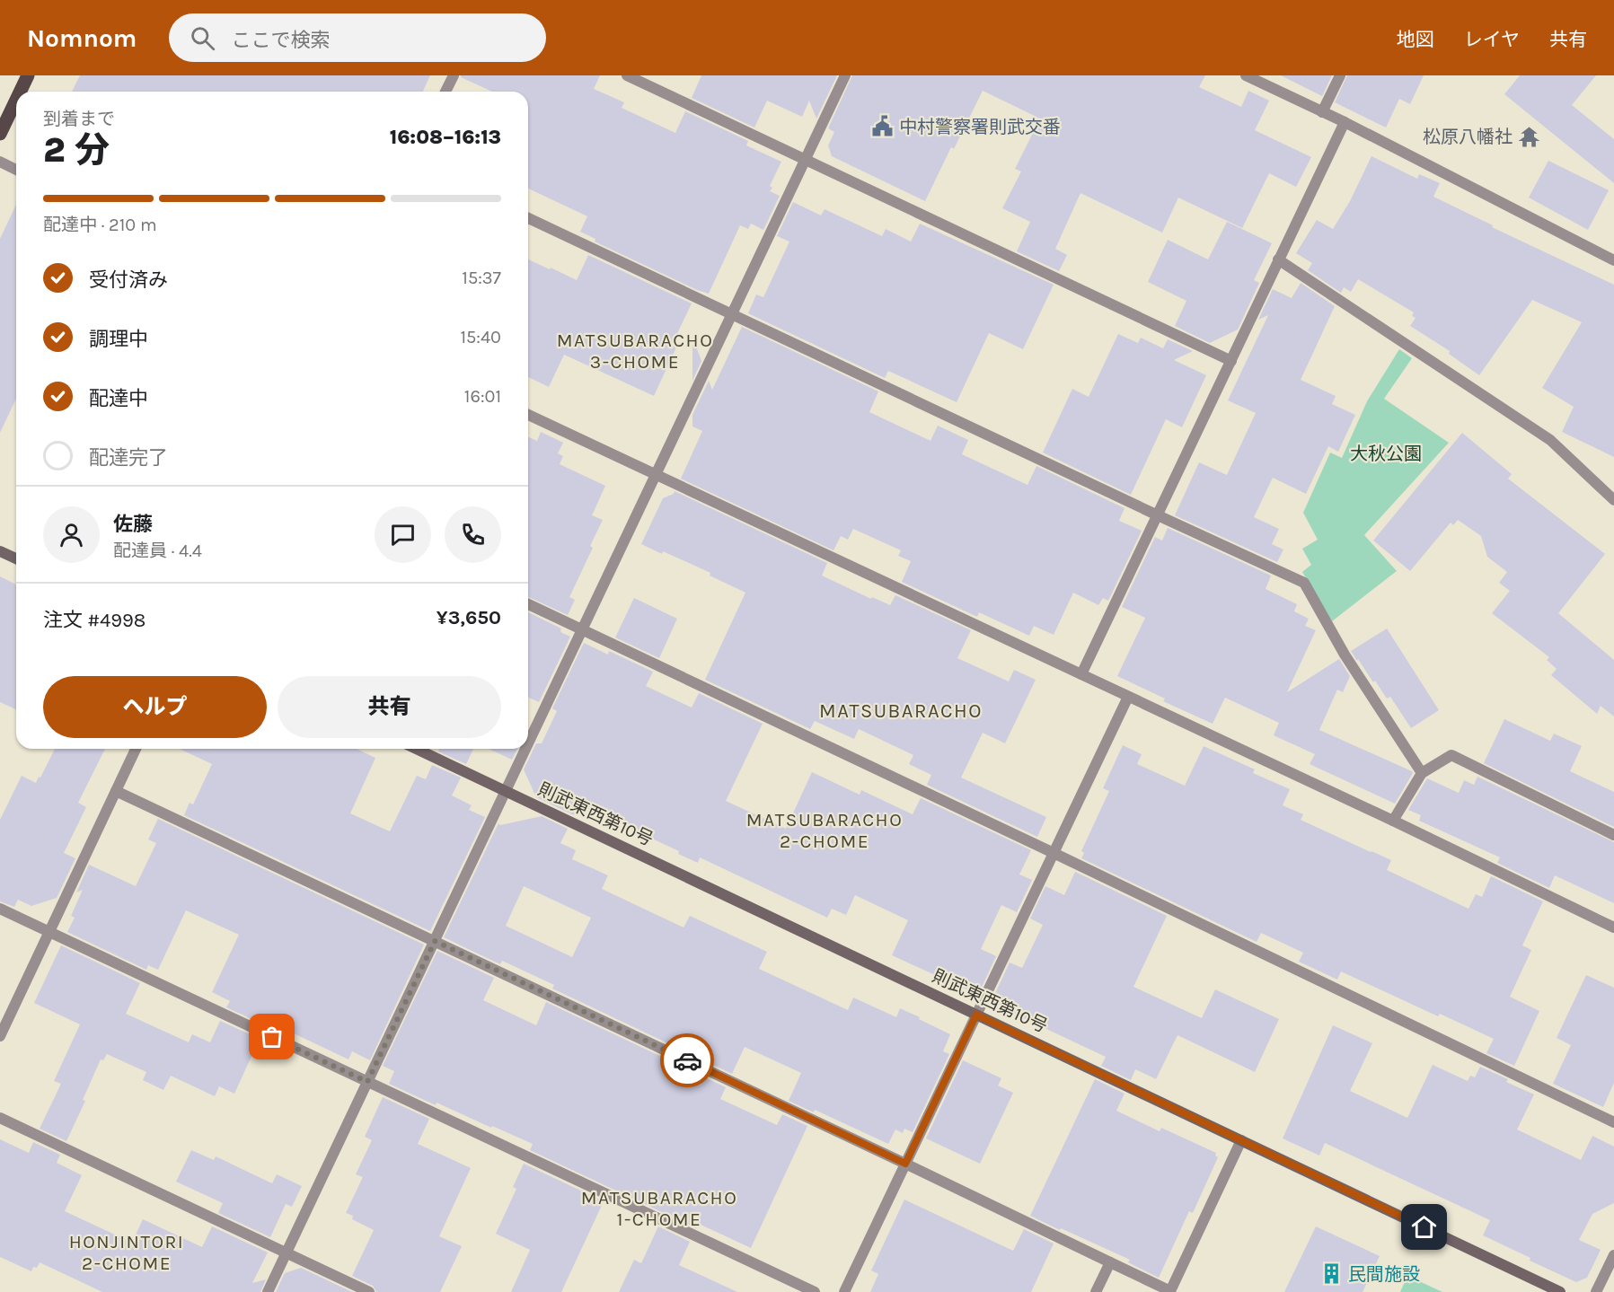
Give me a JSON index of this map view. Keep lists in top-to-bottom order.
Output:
{
  "streets": {
    "street": ["則武東西第10号"]
  },
  "districts": [
    "MATSUBARACHO 3-CHOME",
    "MATSUBARACHO",
    "MATSUBARACHO 2-CHOME",
    "MATSUBARACHO 1-CHOME",
    "HONJINTORI 2-CHOME"
  ],
  "parks": ["大秋公園"],
  "places": {
    "public building": ["中村警察署則武交番"],
    "temple": ["松原八幡社"],
    "building": ["民間施設"]
  },
  "page": {
    "header": "Nomnom",
    "search": "ここで検索",
    "nav": ["地図", "レイヤ", "共有"],
    "heading": ["2 分", "到着まで", "16:08–16:13"],
    "panel": [
      "佐藤",
      "配達員 · 4.4",
      "注文 #4998",
      "¥3,650"
    ],
    "bar": "配達中 · 210 m",
    "list": [
      ["受付済み", "15:37"],
      ["調理中", "15:40"],
      ["配達中", "16:01"],
      "配達完了"
    ],
    "buttons": ["ヘルプ", "共有"]
  }
}
